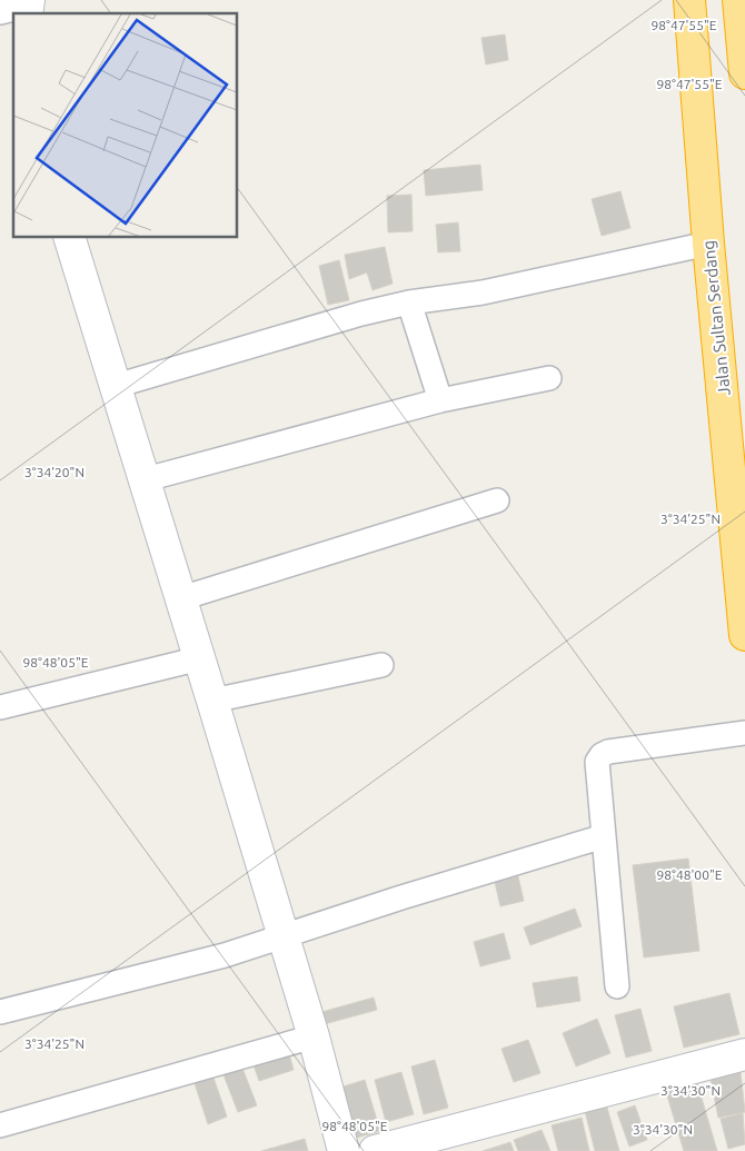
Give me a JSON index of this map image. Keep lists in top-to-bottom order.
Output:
{
  "streets": {
    "highway": ["Jalan Sultan Serdang"]
  },
  "coordinates": [
    "98°47'55\"E",
    "3°34'20\"N",
    "3°34'25\"N",
    "98°48'05\"E",
    "98°48'00\"E",
    "3°34'30\"N"
  ]
}
